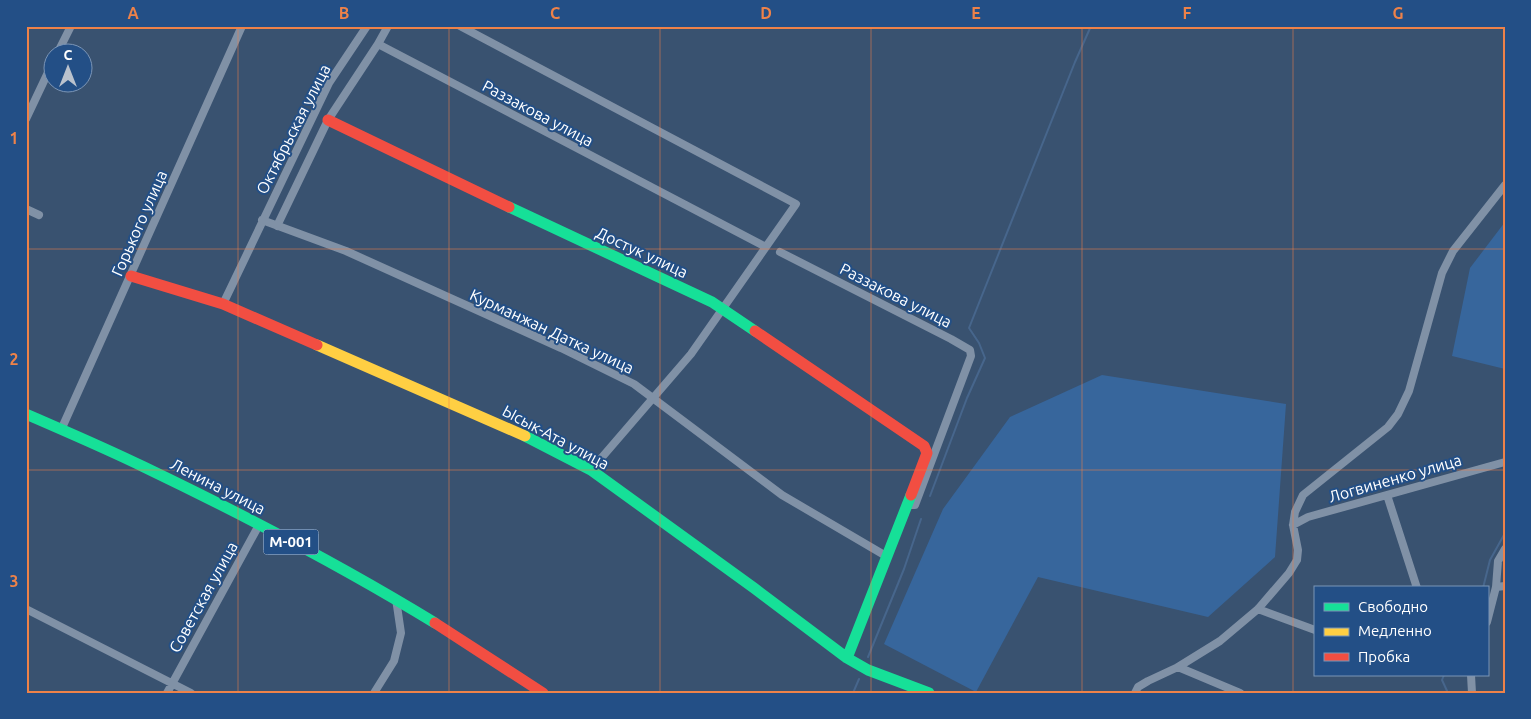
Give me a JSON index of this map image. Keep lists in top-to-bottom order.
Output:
{
  "streets": {
    "street": [
      "Раззакова улица",
      "Октябрьская улица",
      "Горького улица",
      "Достук улица",
      "Курманжан Датка улица",
      "Ысык-Ата улица",
      "Логвиненко улица",
      "Ленина улица",
      "М-001",
      "Советская улица"
    ]
  },
  "crossings": [
    ["Раззакова улица", "Достук улица"],
    ["Октябрьская улица", "Курманжан Датка улица"],
    ["Горького улица", "Ысык-Ата улица"],
    ["Горького улица", "Ленина улица"],
    ["Ленина улица", "Советская улица"]
  ],
  "legend": ["Свободно", "Медленно", "Пробка"],
  "north": "top",
  "grid": {
    "columns": [
      "A",
      "B",
      "C",
      "D",
      "E",
      "F",
      "G"
    ],
    "rows": ["1", "2", "3"]
  }
}
